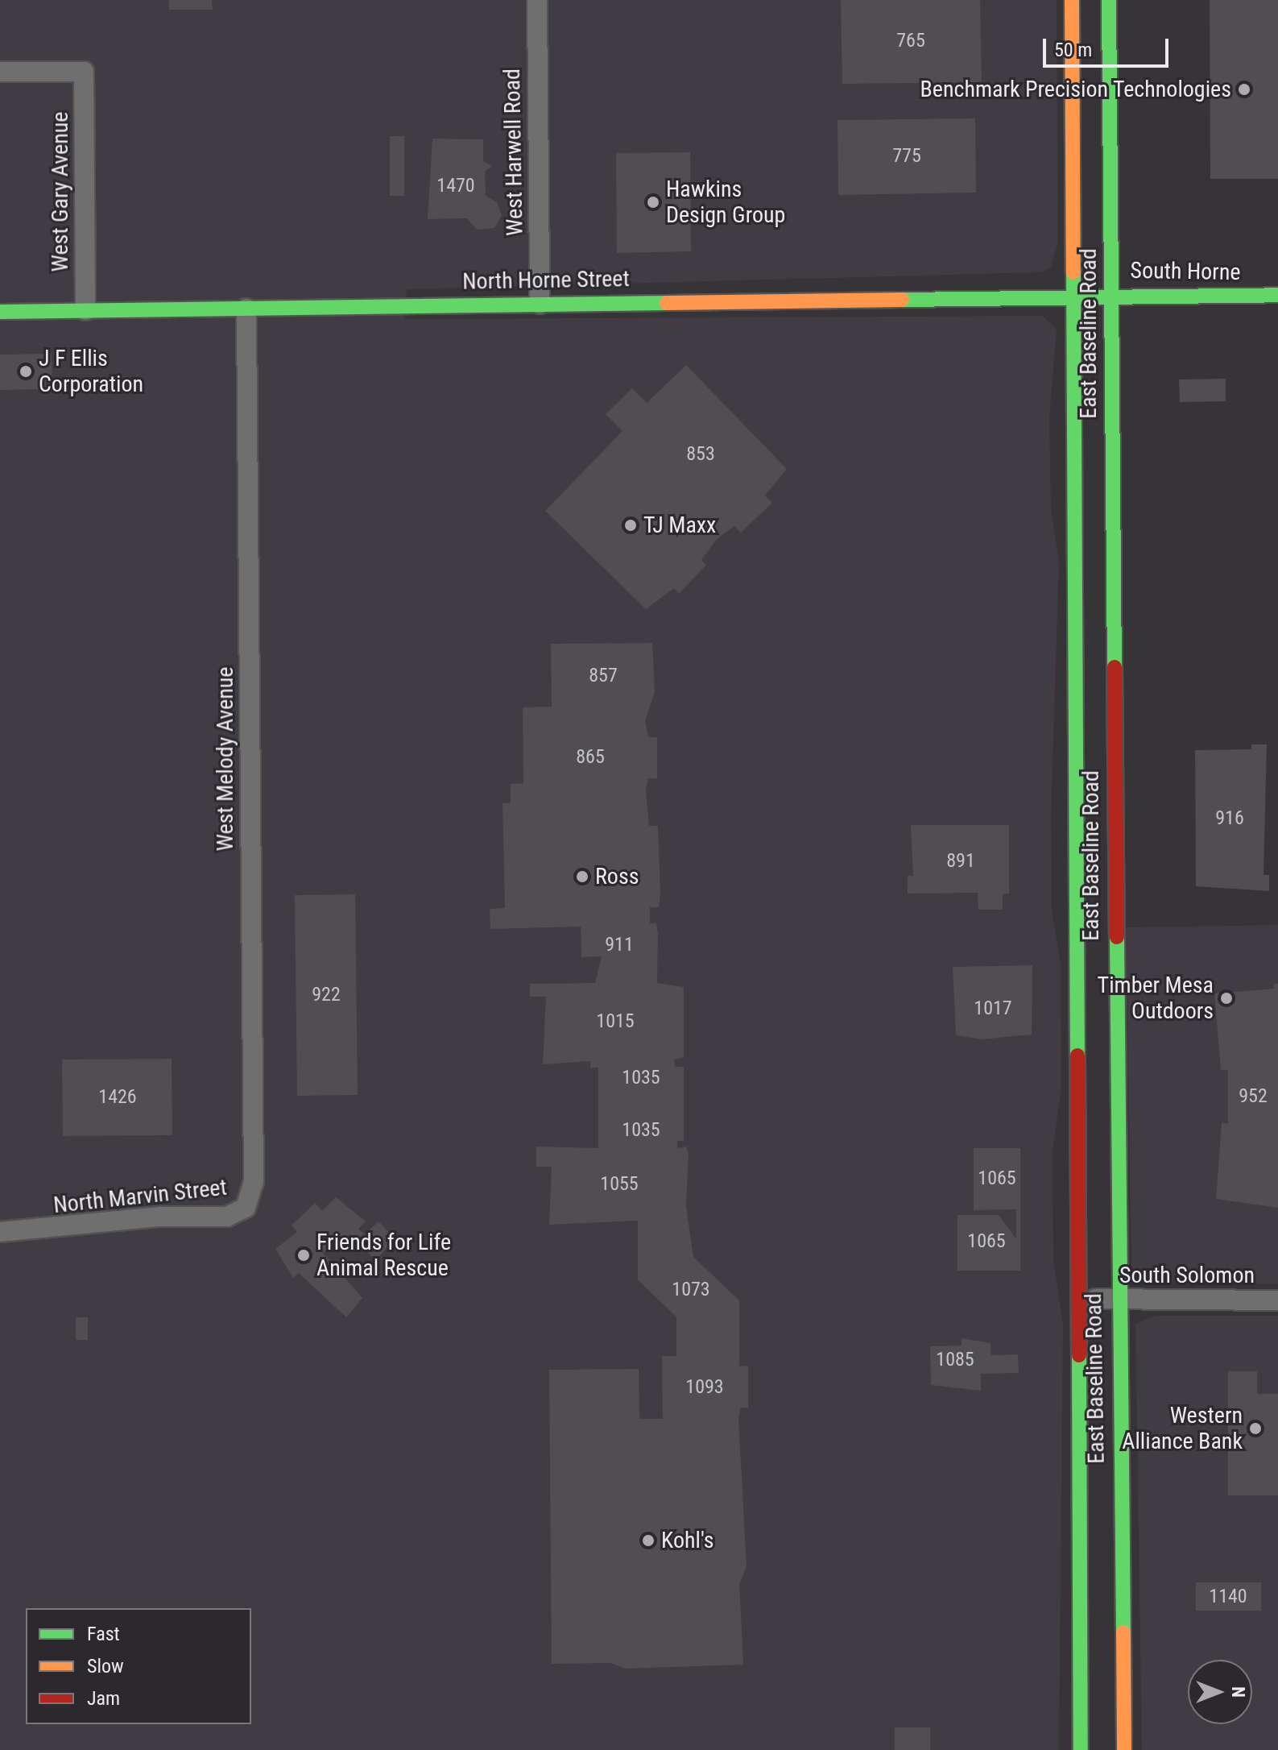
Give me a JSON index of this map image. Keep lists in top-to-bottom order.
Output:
{
  "streets": {
    "main road": ["South Horne", "North Horne Street", "East Baseline Road"],
    "street": [
      "West Harwell Road",
      "West Gary Avenue",
      "West Melody Avenue",
      "North Marvin Street",
      "South Solomon"
    ]
  },
  "crossings": [
    ["West Harwell Road", "North Horne Street"],
    ["West Gary Avenue", "North Horne Street"],
    ["South Horne", "North Horne Street"],
    ["South Horne", "East Baseline Road"],
    ["North Horne Street", "East Baseline Road"],
    ["North Horne Street", "West Melody Avenue"],
    ["East Baseline Road", "South Solomon"],
    ["West Melody Avenue", "North Marvin Street"]
  ],
  "places": [
    "Benchmark Precision Technologies",
    "Hawkins Design Group",
    "J F Ellis Corporation",
    "TJ Maxx",
    "Ross",
    "Timber Mesa Outdoors",
    "Friends for Life Animal Rescue",
    "Western Alliance Bank",
    "Kohl's"
  ],
  "house_numbers": [
    "765",
    "775",
    "1470",
    "853",
    "857",
    "865",
    "916",
    "891",
    "911",
    "922",
    "1017",
    "1015",
    "1035",
    "952",
    "1426",
    "1035",
    "1065",
    "1055",
    "1065",
    "1073",
    "1085",
    "1093",
    "1140"
  ],
  "legend": ["Fast", "Slow", "Jam"],
  "scale_bar": "50 m",
  "north": "right"
}
